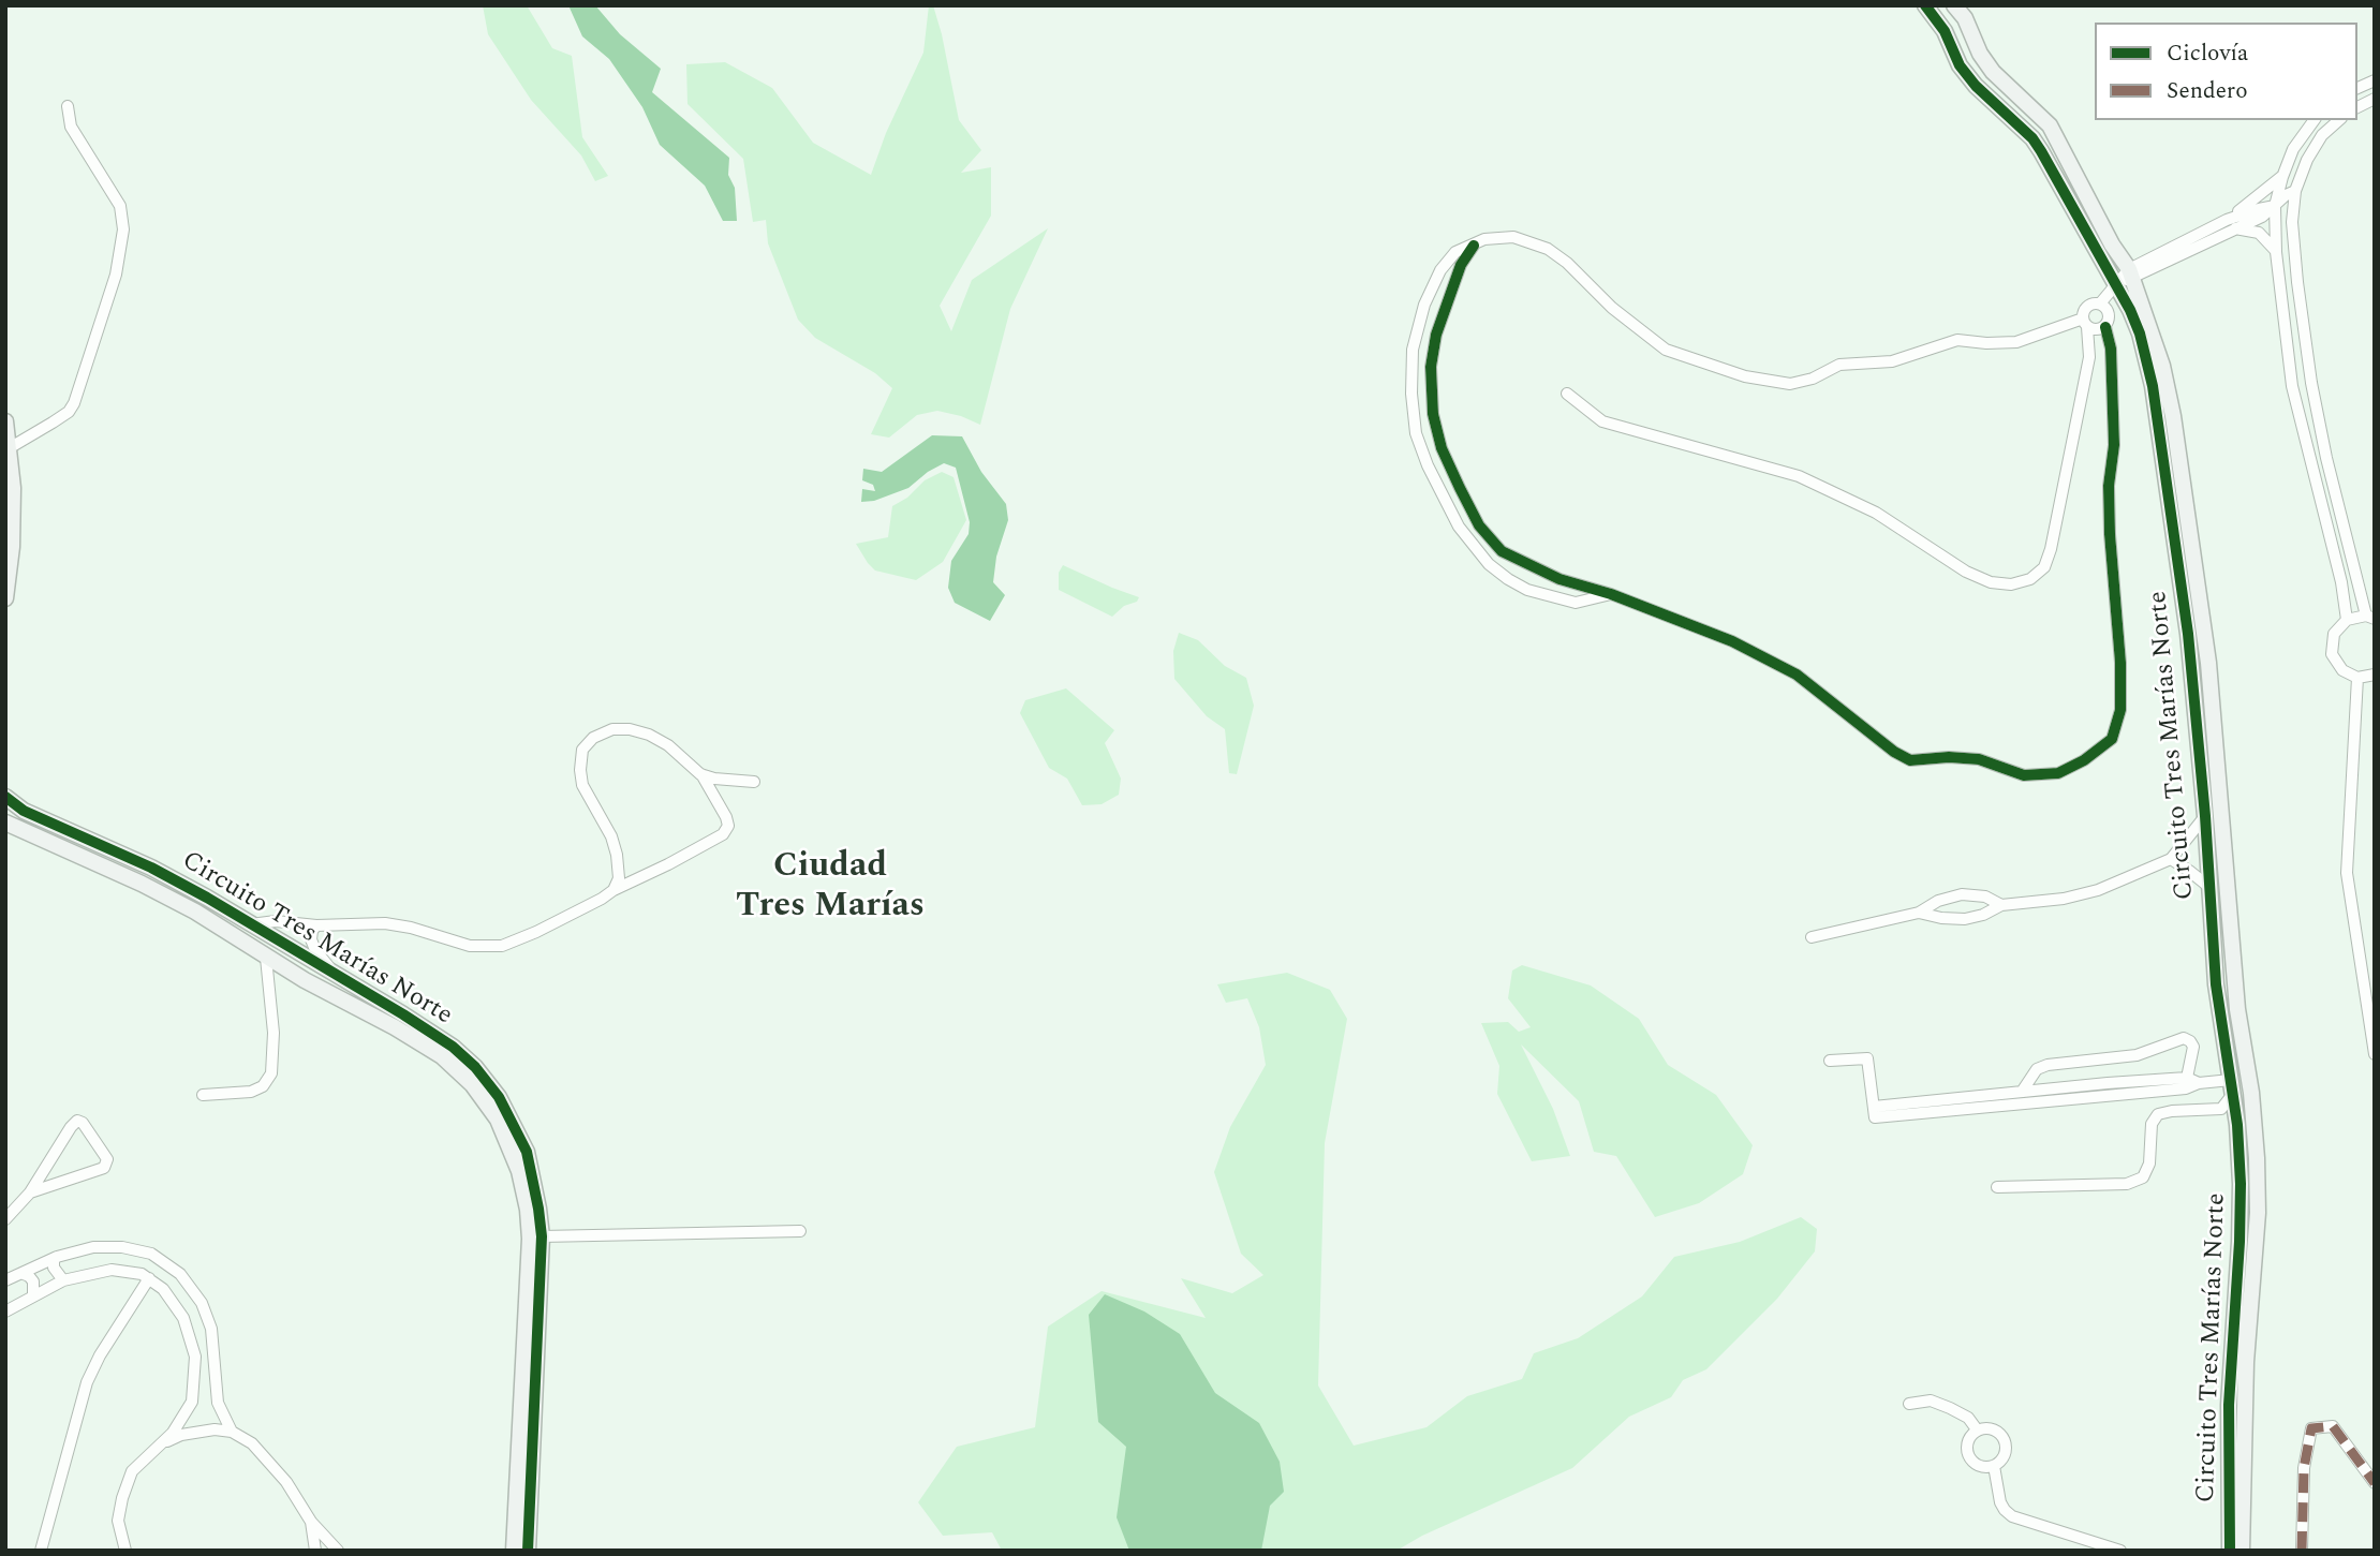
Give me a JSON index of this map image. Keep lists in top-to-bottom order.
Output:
{
  "streets": {
    "street": ["Circuito Tres Marías Norte"]
  },
  "districts": ["Ciudad Tres Marías"],
  "legend": ["Ciclovía", "Sendero"]
}
